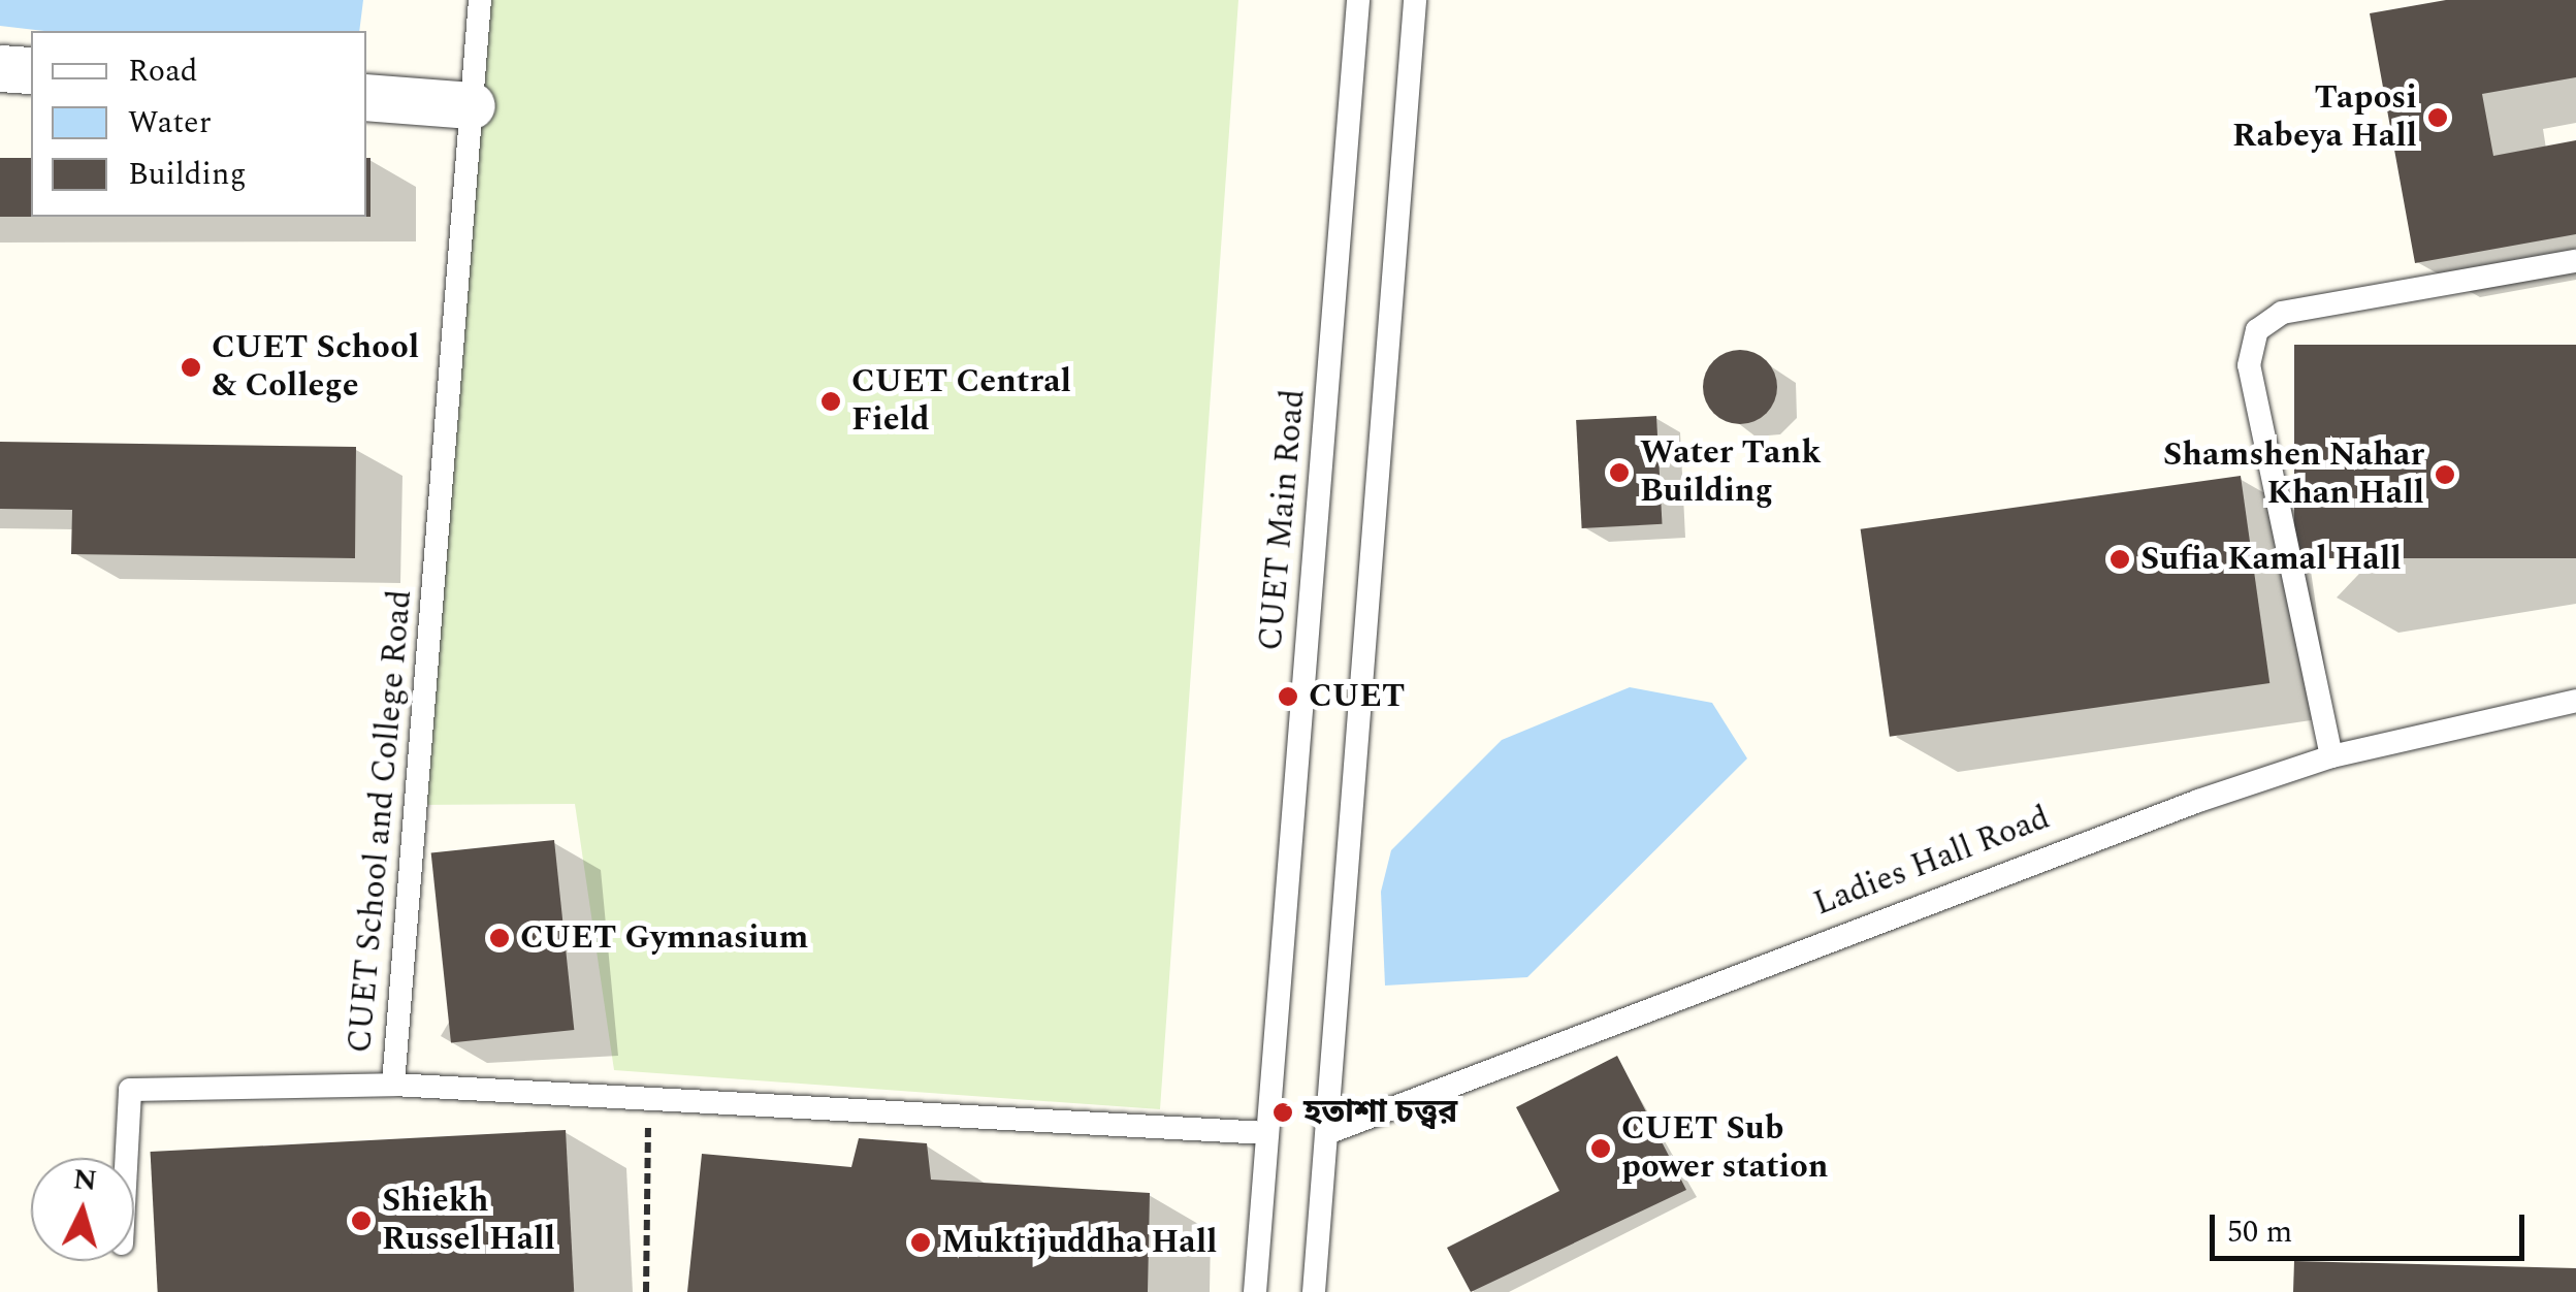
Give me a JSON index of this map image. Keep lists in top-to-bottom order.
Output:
{
  "streets": {
    "lane": ["CUET Main Road", "CUET School and College Road", "Ladies Hall Road"]
  },
  "crossings": [
    ["CUET Main Road", "CUET School and College Road"]
  ],
  "places": [
    "Taposi Rabeya Hall",
    "CUET School & College",
    "CUET Central Field",
    "Water Tank Building",
    "Shamshen Nahar Khan Hall",
    "Sufia Kamal Hall",
    "CUET",
    "CUET Gymnasium",
    "হতাশা চত্ত্বর",
    "CUET Sub power station",
    "Shiekh Russel Hall",
    "Muktijuddha Hall"
  ],
  "legend": ["Road", "Water", "Building"],
  "scale_bar": "50 m",
  "north": "top"
}
